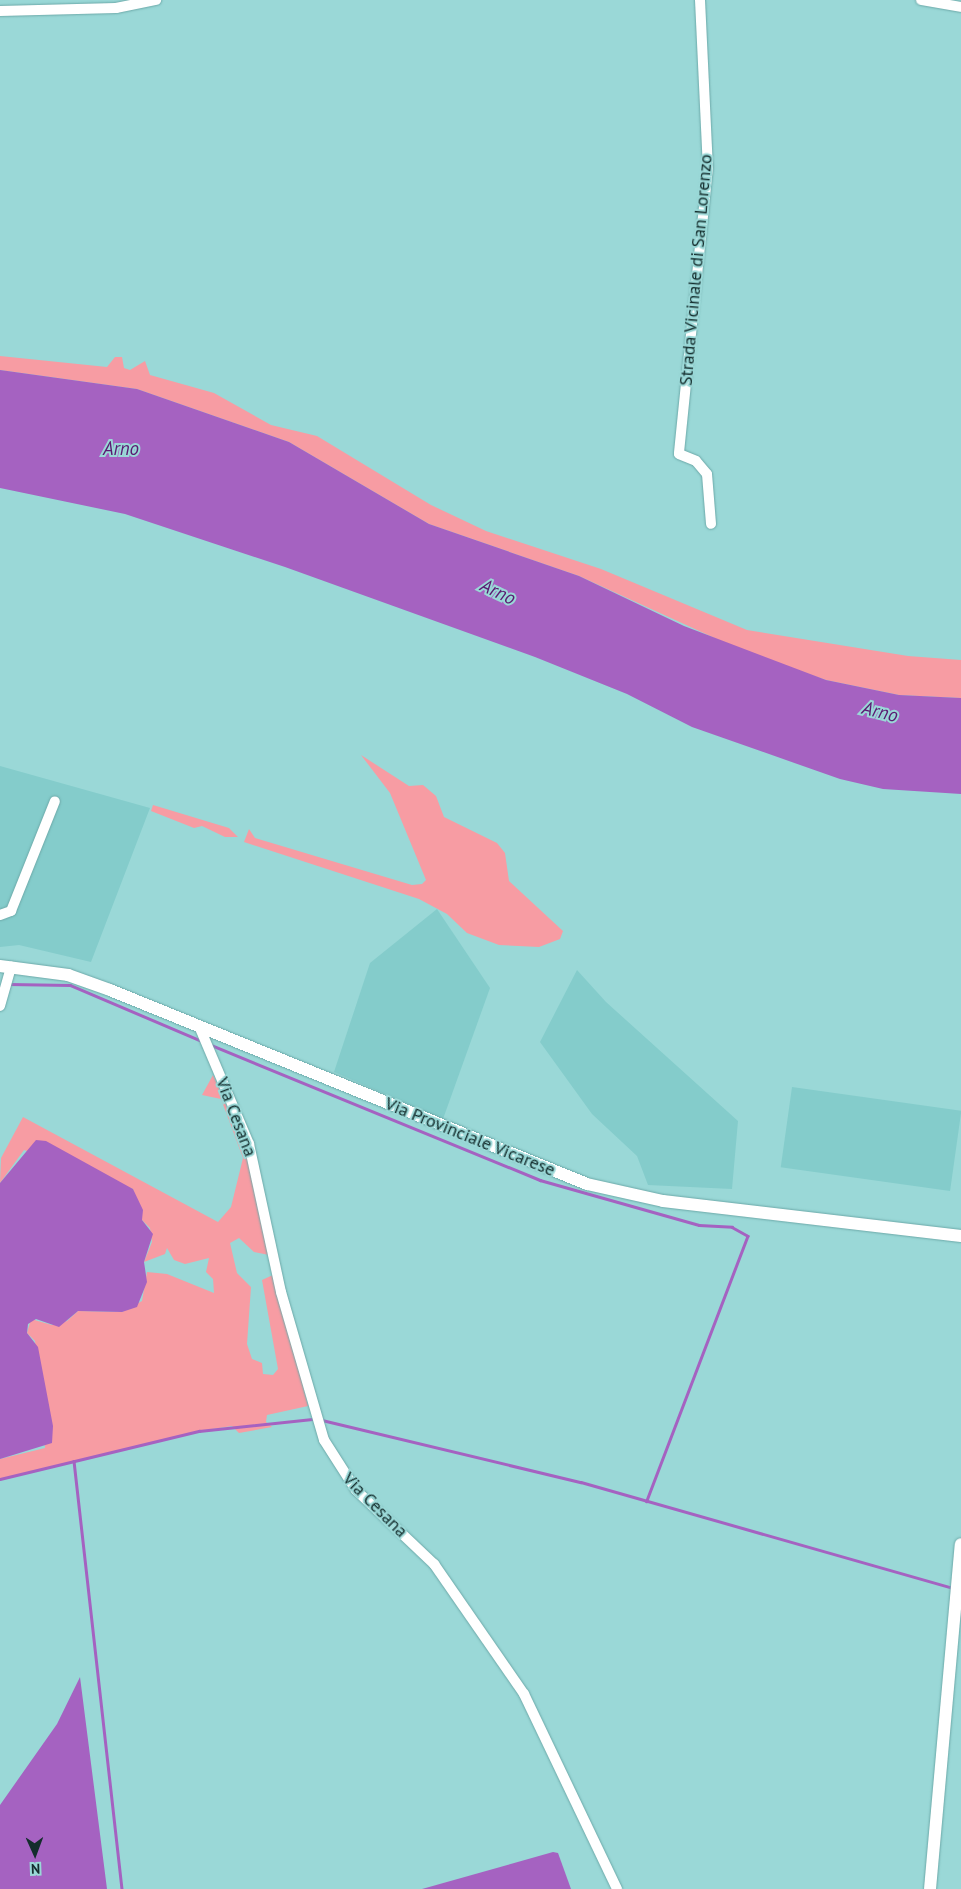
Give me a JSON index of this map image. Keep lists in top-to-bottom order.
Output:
{
  "streets": {
    "main road": ["Via Provinciale Vicarese"],
    "street": ["Strada Vicinale di San Lorenzo", "Via Cesana"]
  },
  "crossings": [
    ["Via Cesana", "Via Provinciale Vicarese"]
  ],
  "water": ["Arno"],
  "north": "bottom"
}
